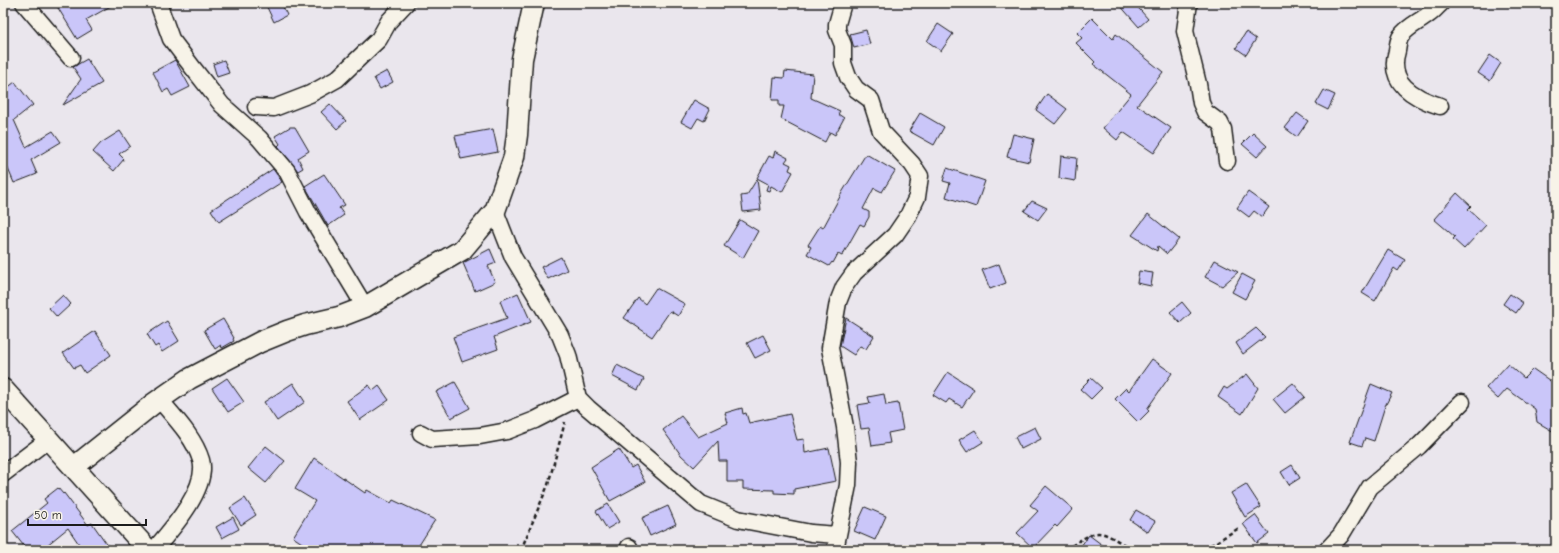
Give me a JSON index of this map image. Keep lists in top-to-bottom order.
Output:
{
  "scale_bar": "50 m"
}
